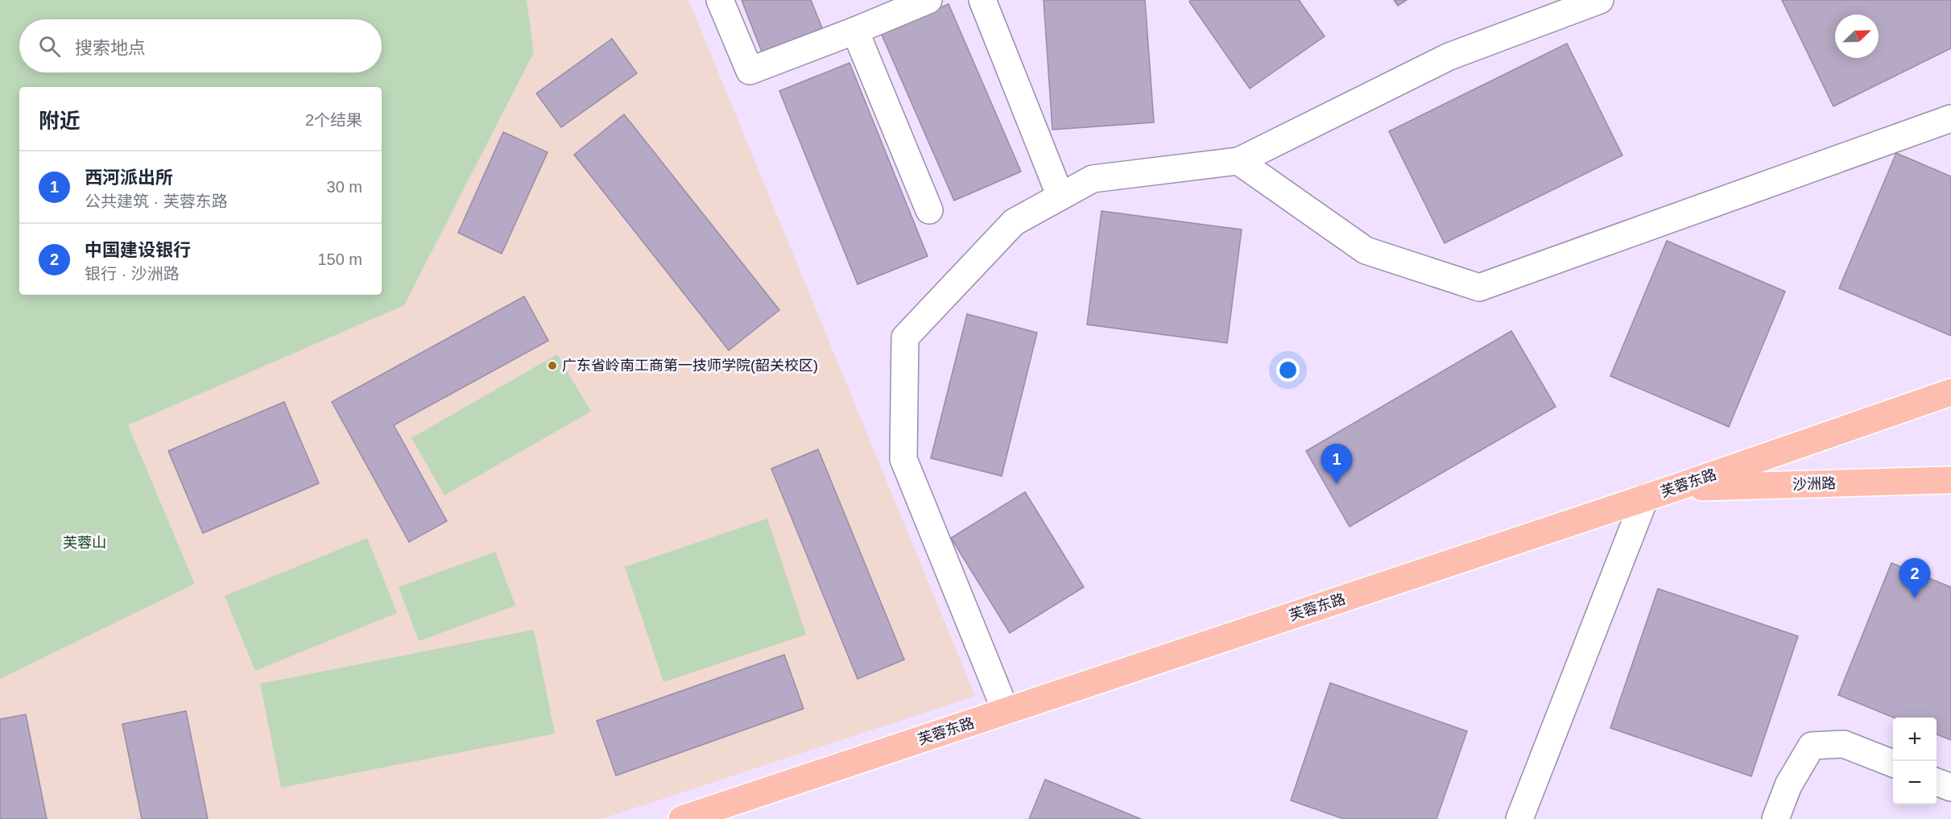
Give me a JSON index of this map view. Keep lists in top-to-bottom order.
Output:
{
  "streets": {
    "main road": ["芙蓉东路", "沙洲路"]
  },
  "crossings": [
    ["芙蓉东路", "沙洲路"]
  ],
  "parks": ["芙蓉山"],
  "places": ["广东省岭南工商第一技师学院(韶关校区)"],
  "north": "top right",
  "page": {
    "search": "搜索地点",
    "heading": ["附近", "2个结果"],
    "list": [
      {
        "mark": "1",
        "name": "西河派出所",
        "note": "公共建筑 · 芙蓉东路",
        "value": "30 m"
      },
      {
        "mark": "2",
        "name": "中国建设银行",
        "note": "银行 · 沙洲路",
        "value": "150 m"
      }
    ],
    "pins": ["1", "2"],
    "map_buttons": ["+", "−"]
  }
}
